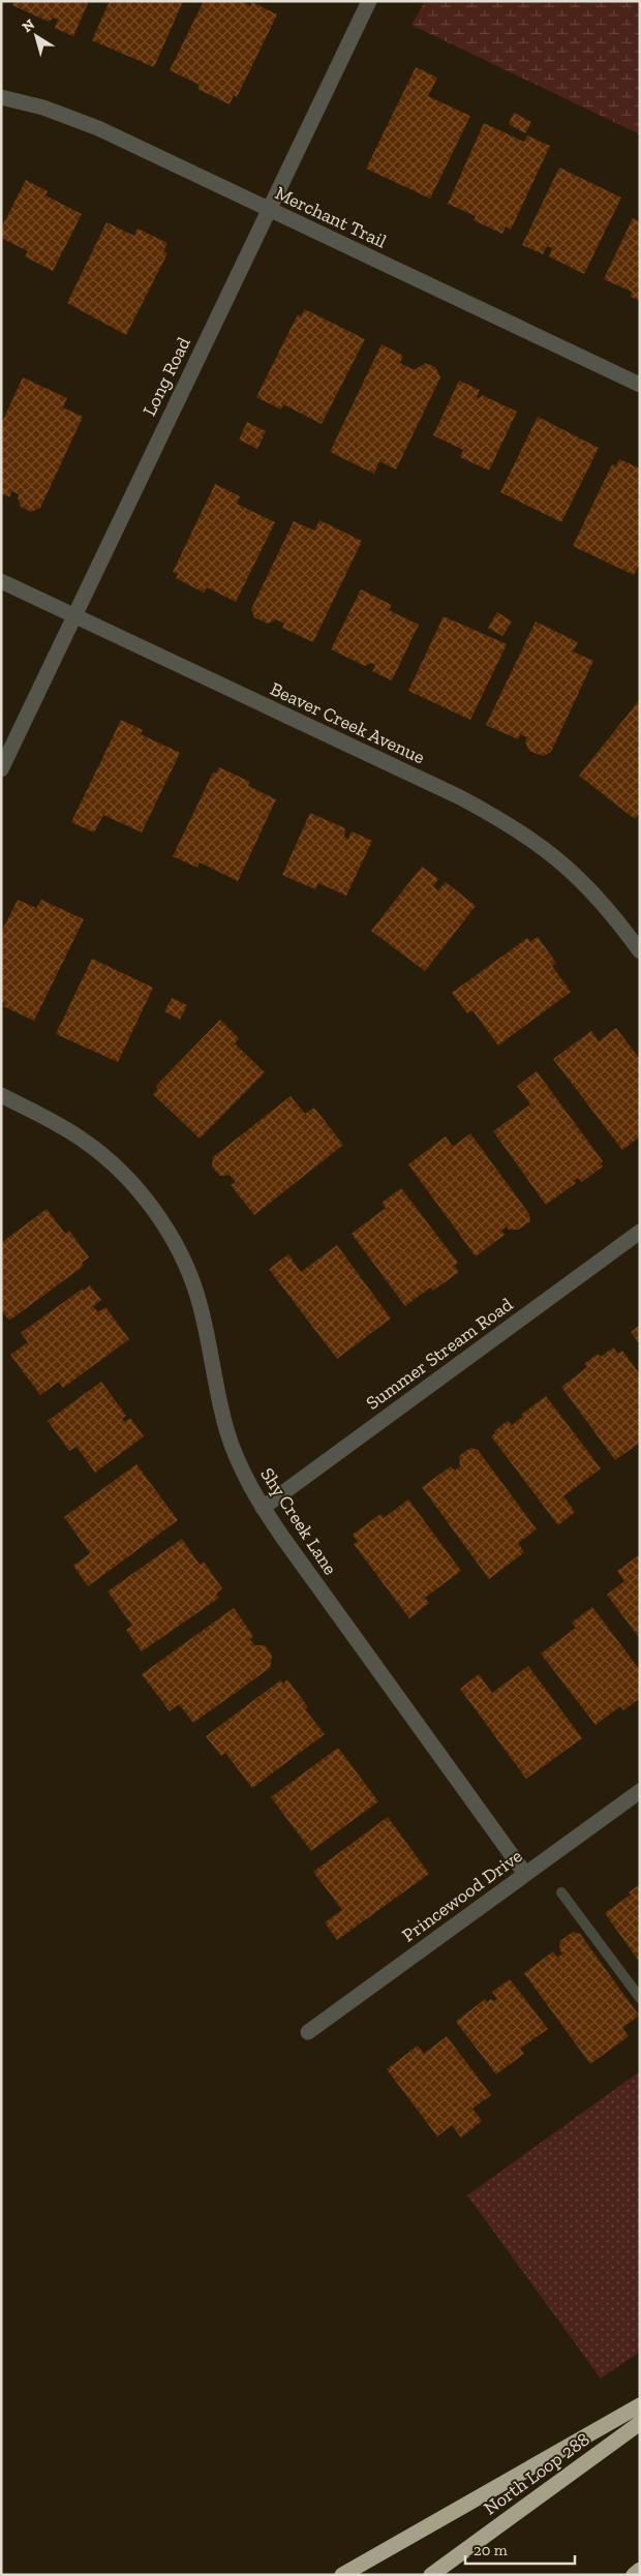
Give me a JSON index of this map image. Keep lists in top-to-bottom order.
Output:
{
  "streets": {
    "highway": ["North Loop 288"],
    "street": [
      "Merchant Trail",
      "Long Road",
      "Beaver Creek Avenue",
      "Summer Stream Road",
      "Shy Creek Lane",
      "Princewood Drive"
    ]
  },
  "crossings": [
    ["Merchant Trail", "Long Road"],
    ["Long Road", "Beaver Creek Avenue"],
    ["Summer Stream Road", "Shy Creek Lane"],
    ["Shy Creek Lane", "Princewood Drive"]
  ],
  "scale_bar": "20 m",
  "north": "top left"
}
